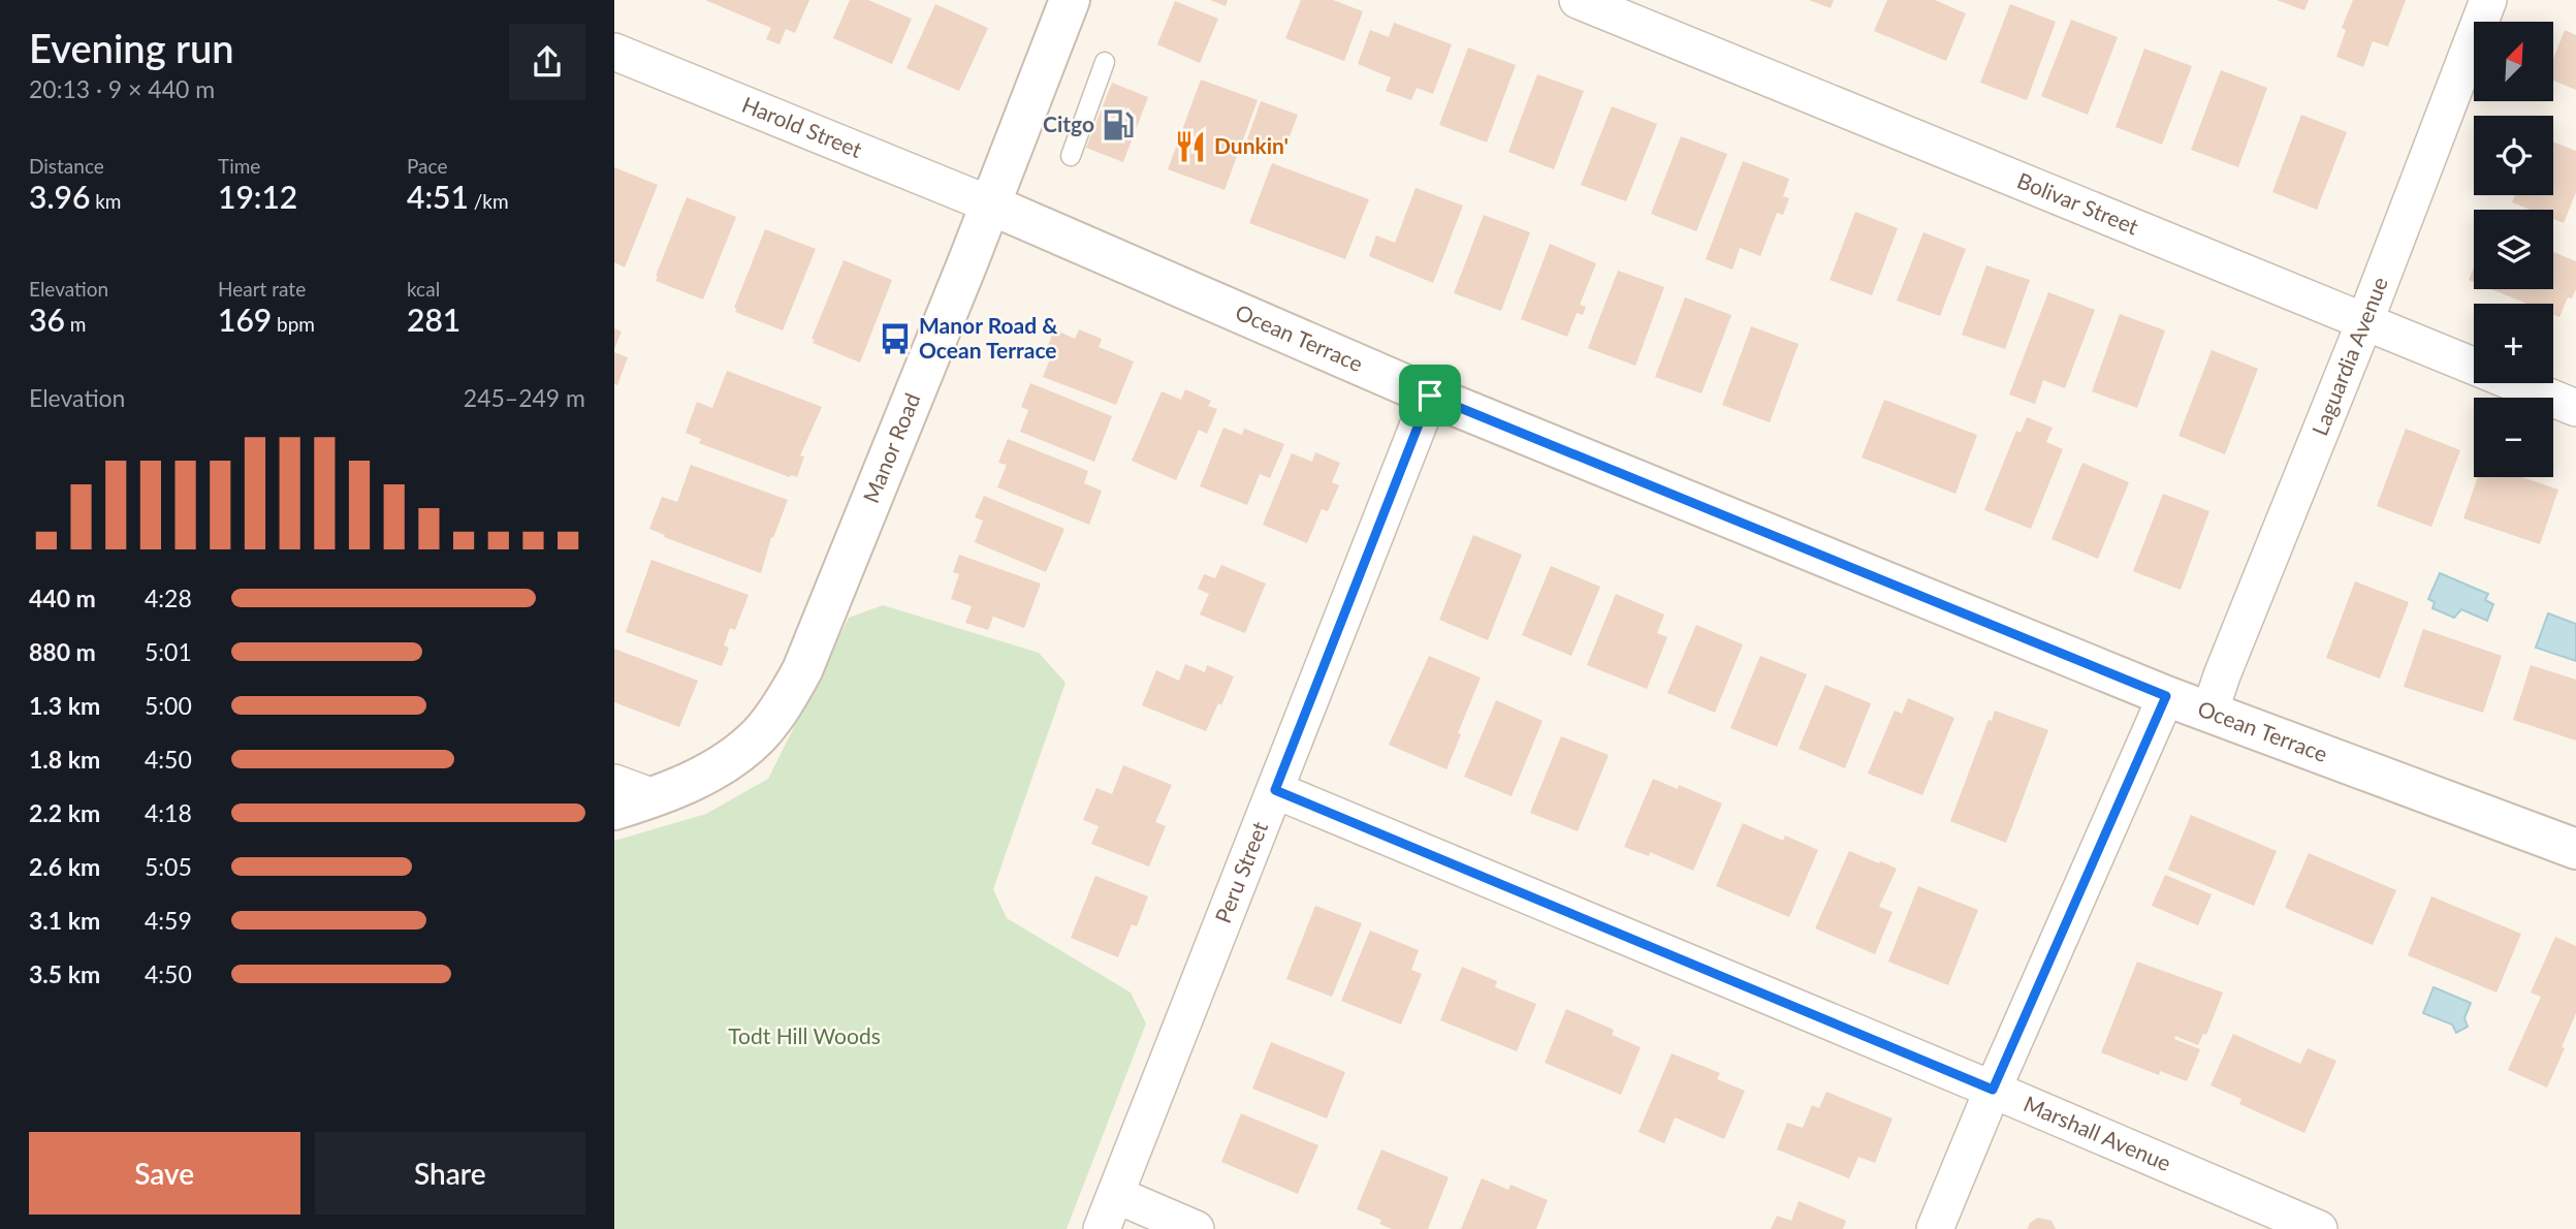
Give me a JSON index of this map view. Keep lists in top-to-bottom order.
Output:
{
  "streets": {
    "street": [
      "Harold Street",
      "Bolivar Street",
      "Ocean Terrace",
      "Laguardia Avenue",
      "Manor Road",
      "Peru Street",
      "Marshall Avenue"
    ]
  },
  "crossings": [
    ["Harold Street", "Ocean Terrace"],
    ["Harold Street", "Manor Road"],
    ["Bolivar Street", "Laguardia Avenue"],
    ["Ocean Terrace", "Laguardia Avenue"],
    ["Ocean Terrace", "Manor Road"],
    ["Ocean Terrace", "Peru Street"],
    ["Peru Street", "Marshall Avenue"]
  ],
  "parks": ["Todt Hill Woods"],
  "places": {
    "fuel station": ["Citgo"],
    "restaurant": ["Dunkin'"],
    "bus stop": ["Manor Road & Ocean Terrace"]
  },
  "north": "top right",
  "page": {
    "heading": ["Evening run", "20:13 · 9 × 440 m"],
    "map_buttons": ["+", "−"],
    "stats": [
      ["Distance", "3.96 km"],
      ["Time", "19:12"],
      ["Pace", "4:51 /km"],
      ["Elevation", "36 m"],
      ["Heart rate", "169 bpm"],
      ["kcal", "281"]
    ],
    "chart": ["Elevation", "245–249 m"],
    "list": [
      {
        "name": "440 m",
        "note": "4:28"
      },
      {
        "name": "880 m",
        "note": "5:01"
      },
      {
        "name": "1.3 km",
        "note": "5:00"
      },
      {
        "name": "1.8 km",
        "note": "4:50"
      },
      {
        "name": "2.2 km",
        "note": "4:18"
      },
      {
        "name": "2.6 km",
        "note": "5:05"
      },
      {
        "name": "3.1 km",
        "note": "4:59"
      },
      {
        "name": "3.5 km",
        "note": "4:50"
      }
    ],
    "buttons": ["Save", "Share"]
  }
}
